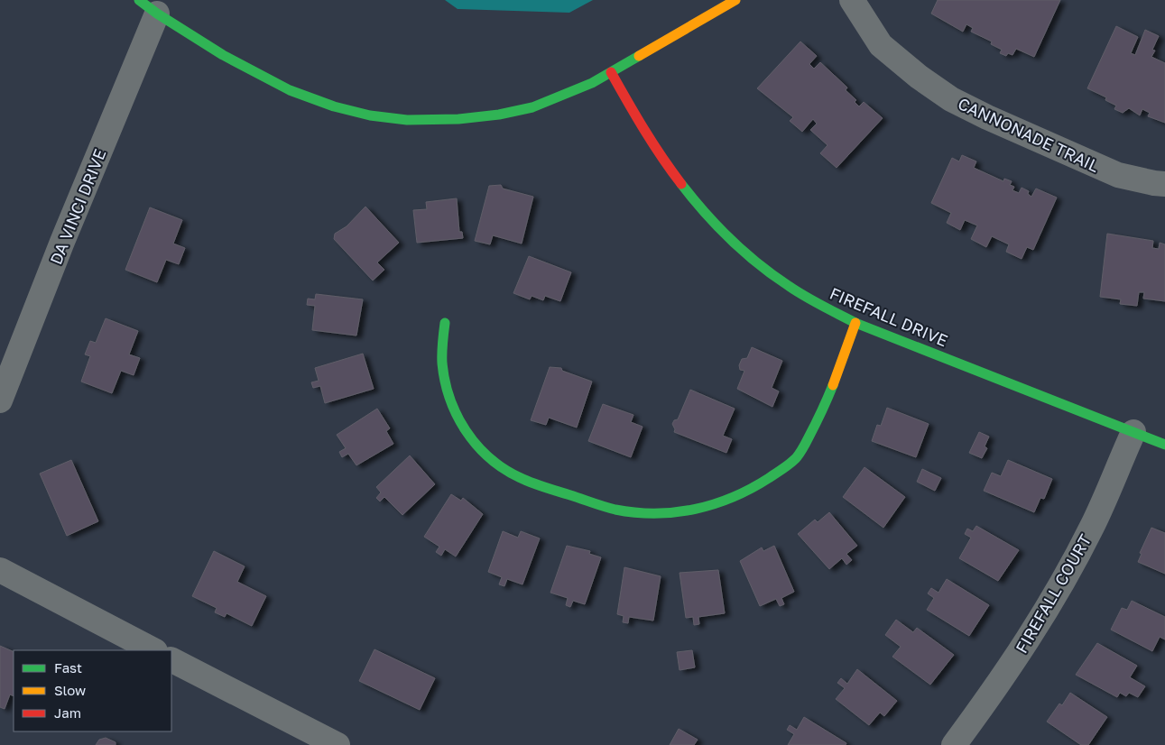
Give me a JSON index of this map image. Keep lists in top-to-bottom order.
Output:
{
  "streets": {
    "street": [
      "CANNONADE TRAIL",
      "DA VINCI DRIVE",
      "FIREFALL DRIVE",
      "FIREFALL COURT"
    ]
  },
  "crossings": [
    ["FIREFALL DRIVE", "FIREFALL COURT"]
  ],
  "legend": ["Fast", "Slow", "Jam"]
}
